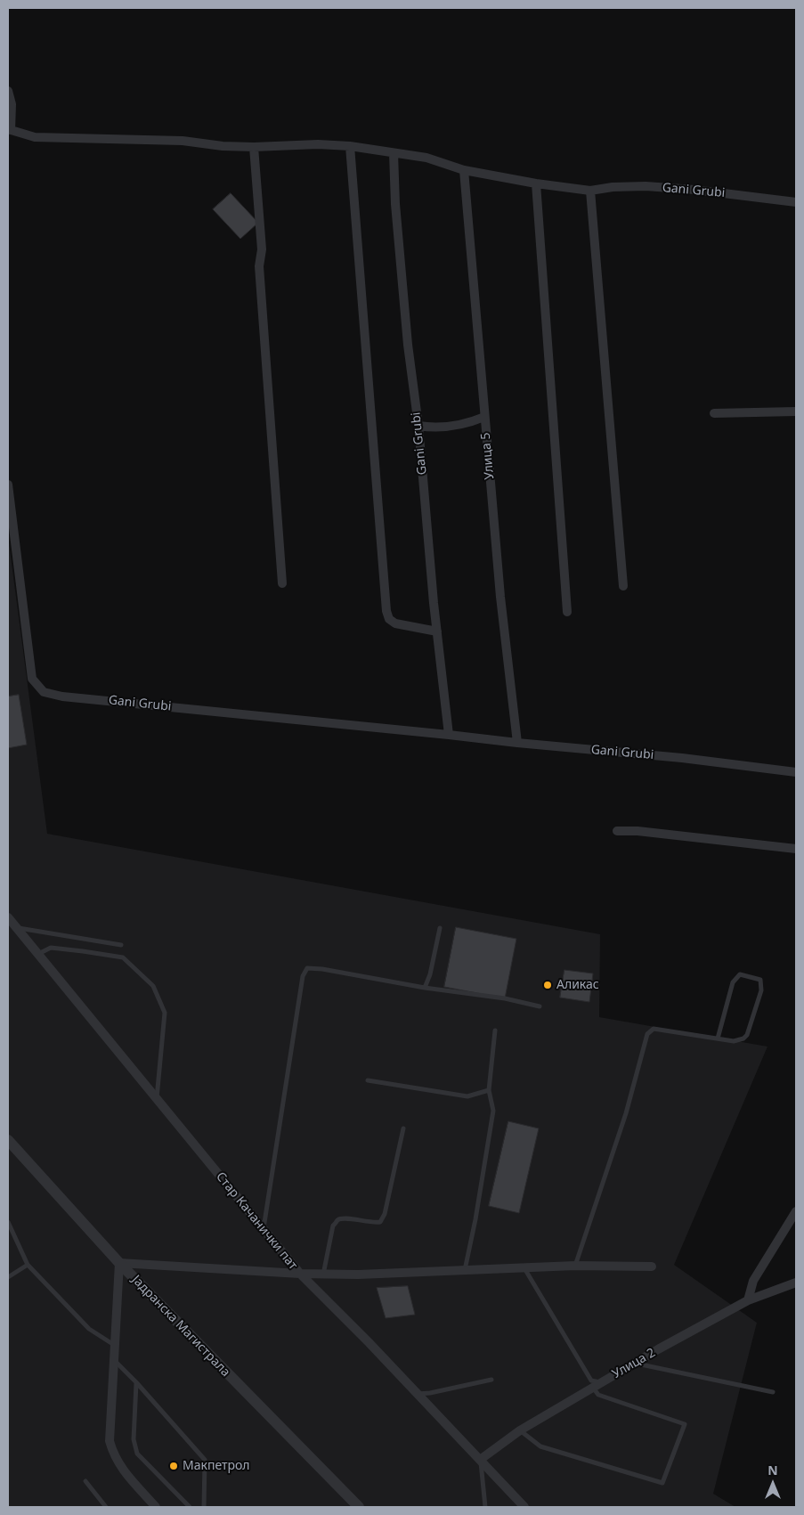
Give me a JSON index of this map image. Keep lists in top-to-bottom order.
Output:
{
  "streets": {
    "street": [
      "Gani Grubi",
      "Улица 5",
      "Стар Качанички пат",
      "Јадранска Магистрала",
      "Улица 2"
    ]
  },
  "crossings": [
    ["Gani Grubi", "Улица 5"],
    ["Стар Качанички пат", "Улица 2"]
  ],
  "places": ["Аликас", "Макпетрол"],
  "north": "top"
}
